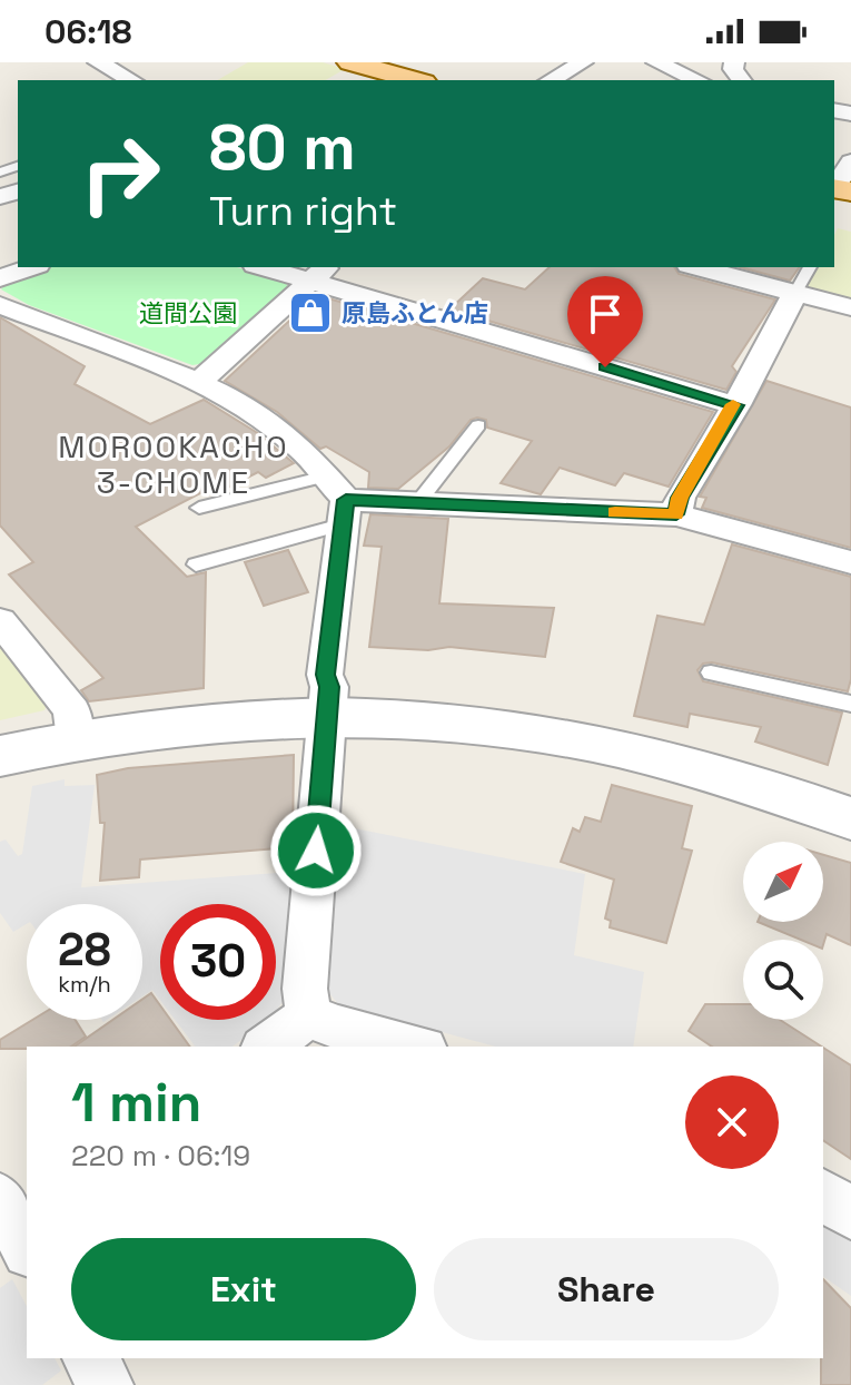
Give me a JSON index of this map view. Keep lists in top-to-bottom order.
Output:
{
  "districts": ["MOROOKACHO 3-CHOME"],
  "parks": ["道間公園"],
  "places": {
    "shop": ["原島ふとん店"]
  },
  "north": "top right",
  "page": {
    "status": "06:18",
    "turn": ["80 m", "Turn right"],
    "speed": "28 km/h",
    "limit": "30",
    "heading": ["1 min", "220 m · 06:19"],
    "buttons": ["Exit", "Share"]
  }
}
